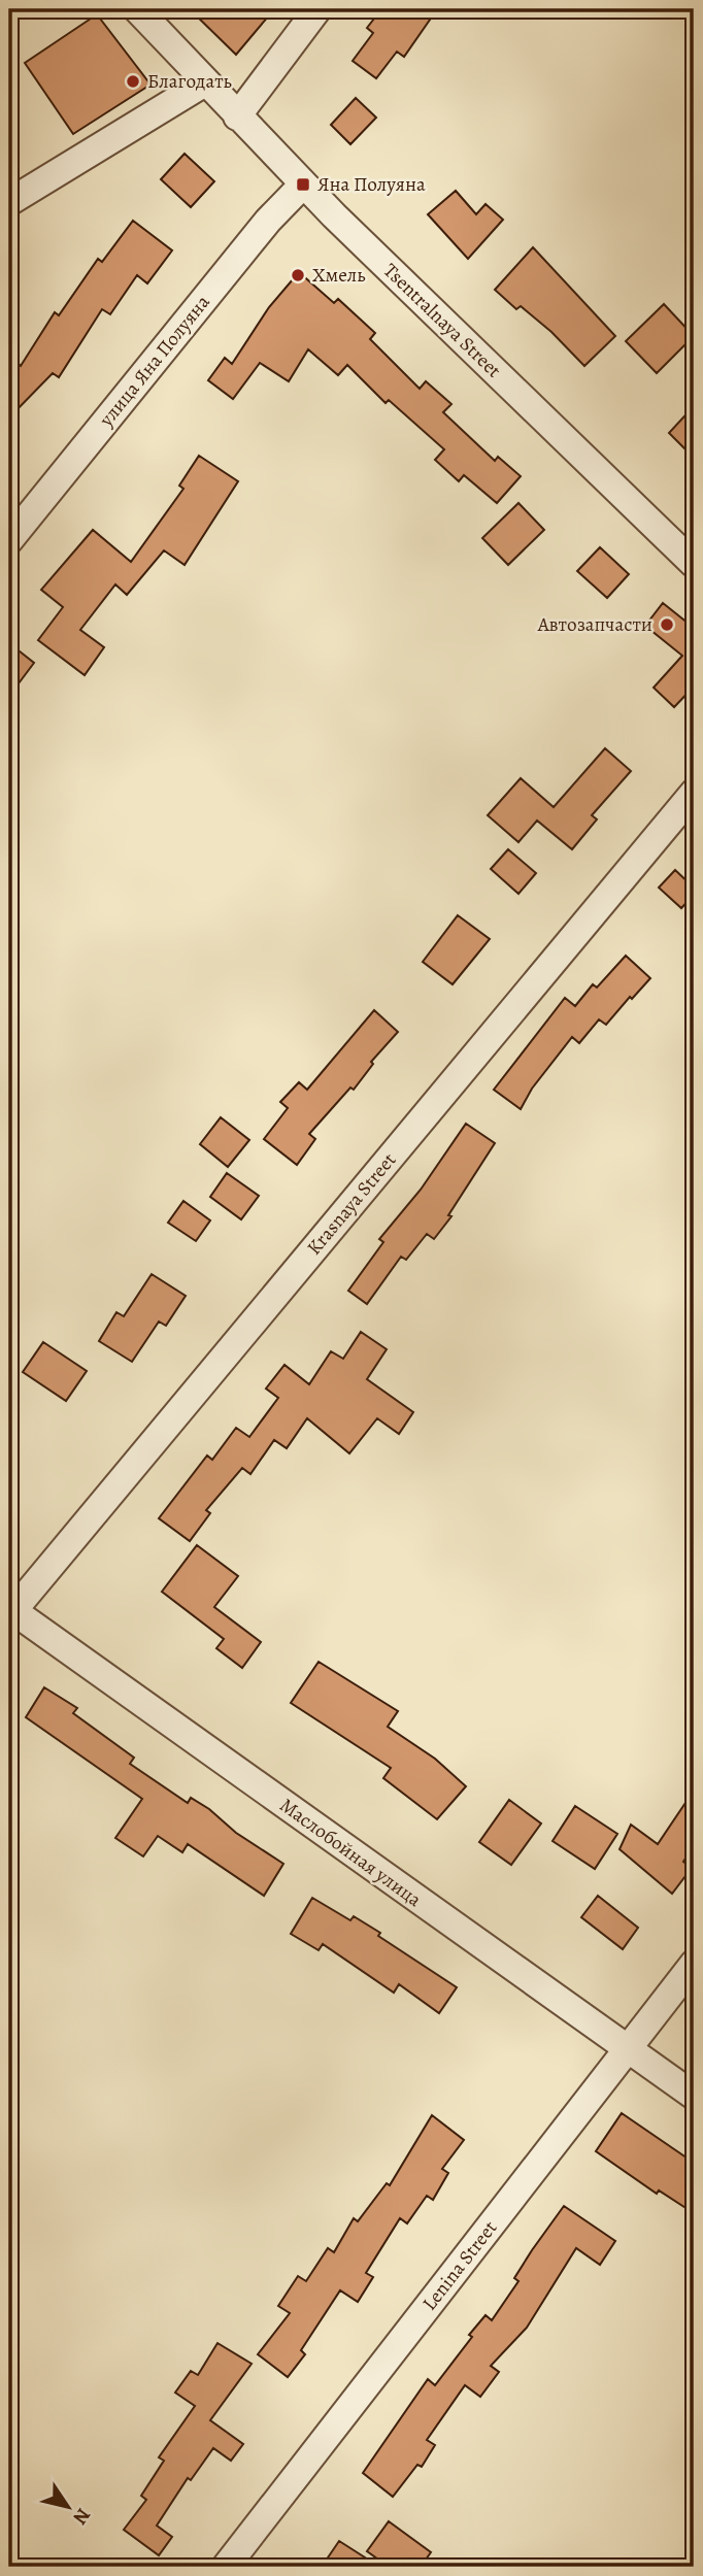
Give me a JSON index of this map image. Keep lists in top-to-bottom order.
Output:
{
  "streets": {
    "street": [
      "Tsentralnaya Street",
      "улица Яна Полуяна",
      "Krasnaya Street",
      "Маслобойная улица",
      "Lenina Street"
    ]
  },
  "crossings": [
    ["Tsentralnaya Street", "улица Яна Полуяна"],
    ["Krasnaya Street", "Маслобойная улица"],
    ["Маслобойная улица", "Lenina Street"]
  ],
  "places": {
    "other": ["Благодать", "Хмель", "Автозапчасти"],
    "transit": ["Яна Полуяна"]
  },
  "north": "bottom right"
}
